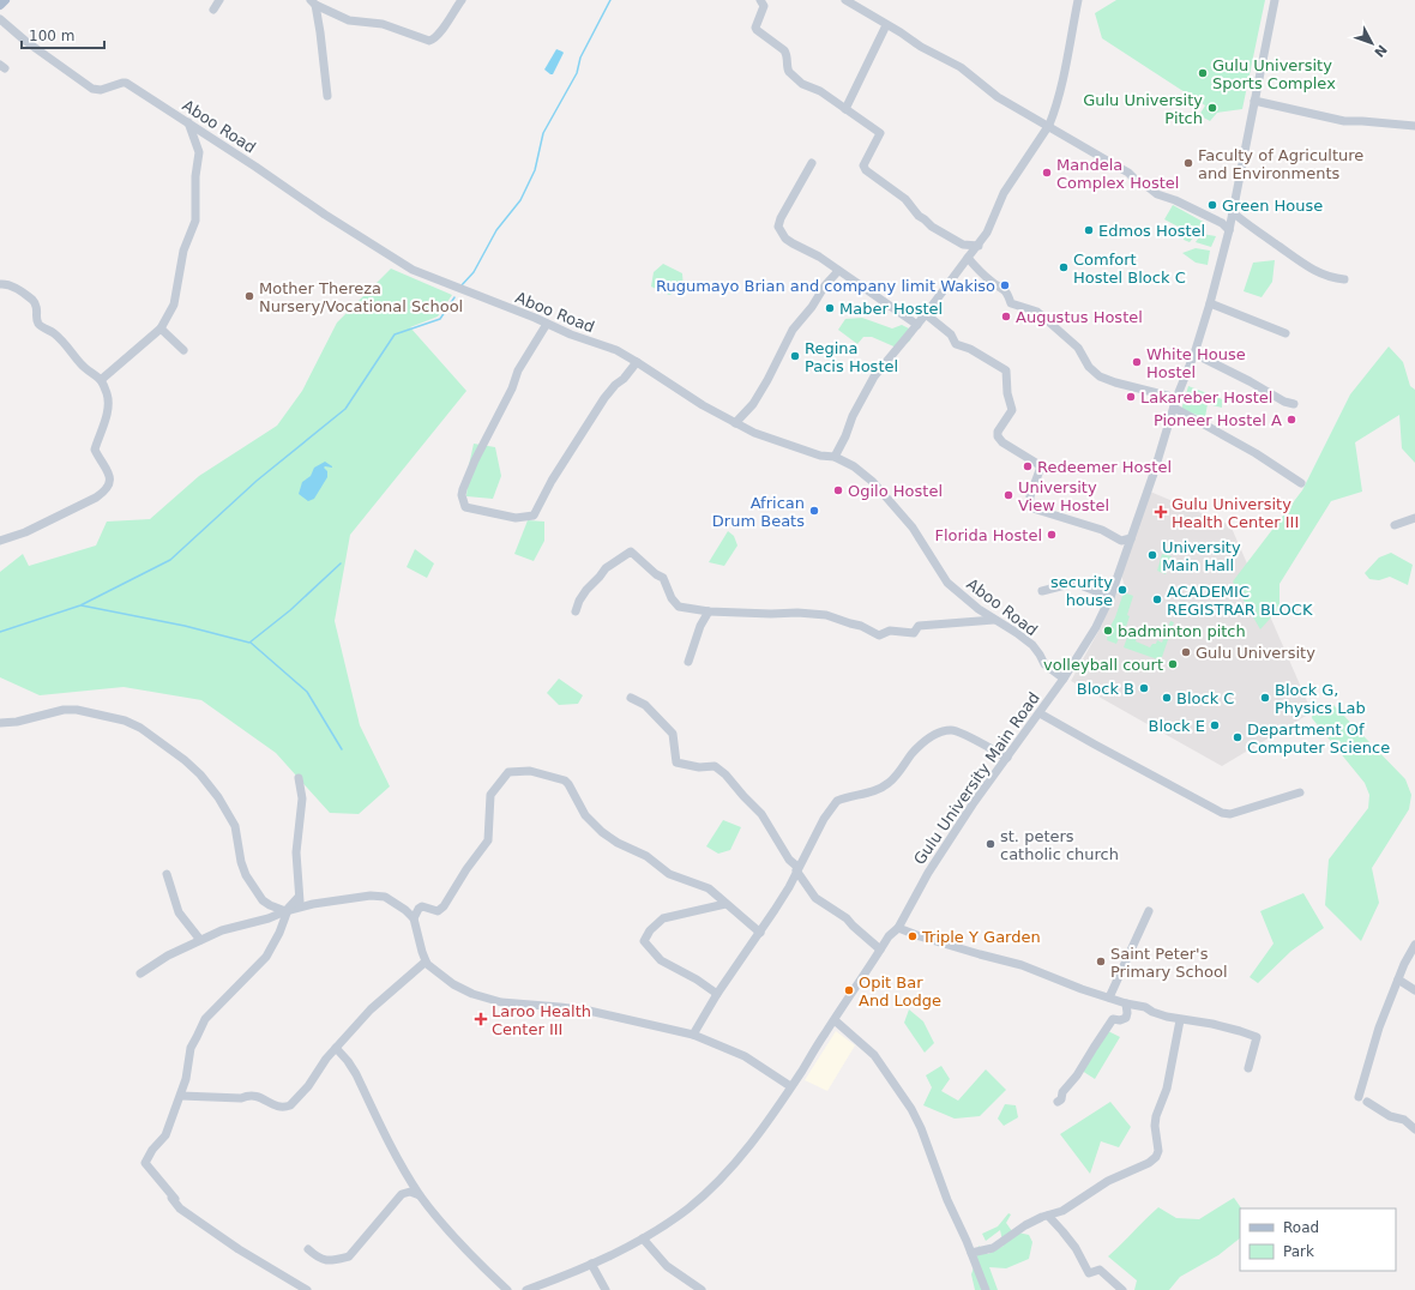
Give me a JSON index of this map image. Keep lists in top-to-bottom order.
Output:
{
  "streets": {
    "street": ["Aboo Road", "Gulu University Main Road"]
  },
  "crossings": [
    ["Aboo Road", "Gulu University Main Road"]
  ],
  "places": {
    "other": [
      "Gulu University Sports Complex",
      "Gulu University Pitch",
      "Faculty of Agriculture and Environments",
      "Mandela Complex Hostel",
      "Green House",
      "Edmos Hostel",
      "Comfort Hostel Block C",
      "Rugumayo Brian and company limit Wakiso",
      "Mother Thereza Nursery/Vocational School",
      "Maber Hostel",
      "Augustus Hostel",
      "Regina Pacis Hostel",
      "White House Hostel",
      "Lakareber Hostel",
      "Pioneer Hostel A",
      "Redeemer Hostel",
      "Ogilo Hostel",
      "University View Hostel",
      "African Drum Beats",
      "Florida Hostel",
      "University Main Hall",
      "security house",
      "ACADEMIC REGISTRAR BLOCK",
      "badminton pitch",
      "Gulu University",
      "volleyball court",
      "Block B",
      "Block C",
      "Block G, Physics Lab",
      "Block E",
      "Department Of Computer Science",
      "st. peters catholic church",
      "Triple Y Garden",
      "Saint Peter's Primary School",
      "Opit Bar And Lodge"
    ],
    "health": ["Gulu University Health Center III", "Laroo Health Center III"]
  },
  "legend": ["Road", "Park"],
  "scale_bar": "100 m",
  "north": "bottom right"
}
